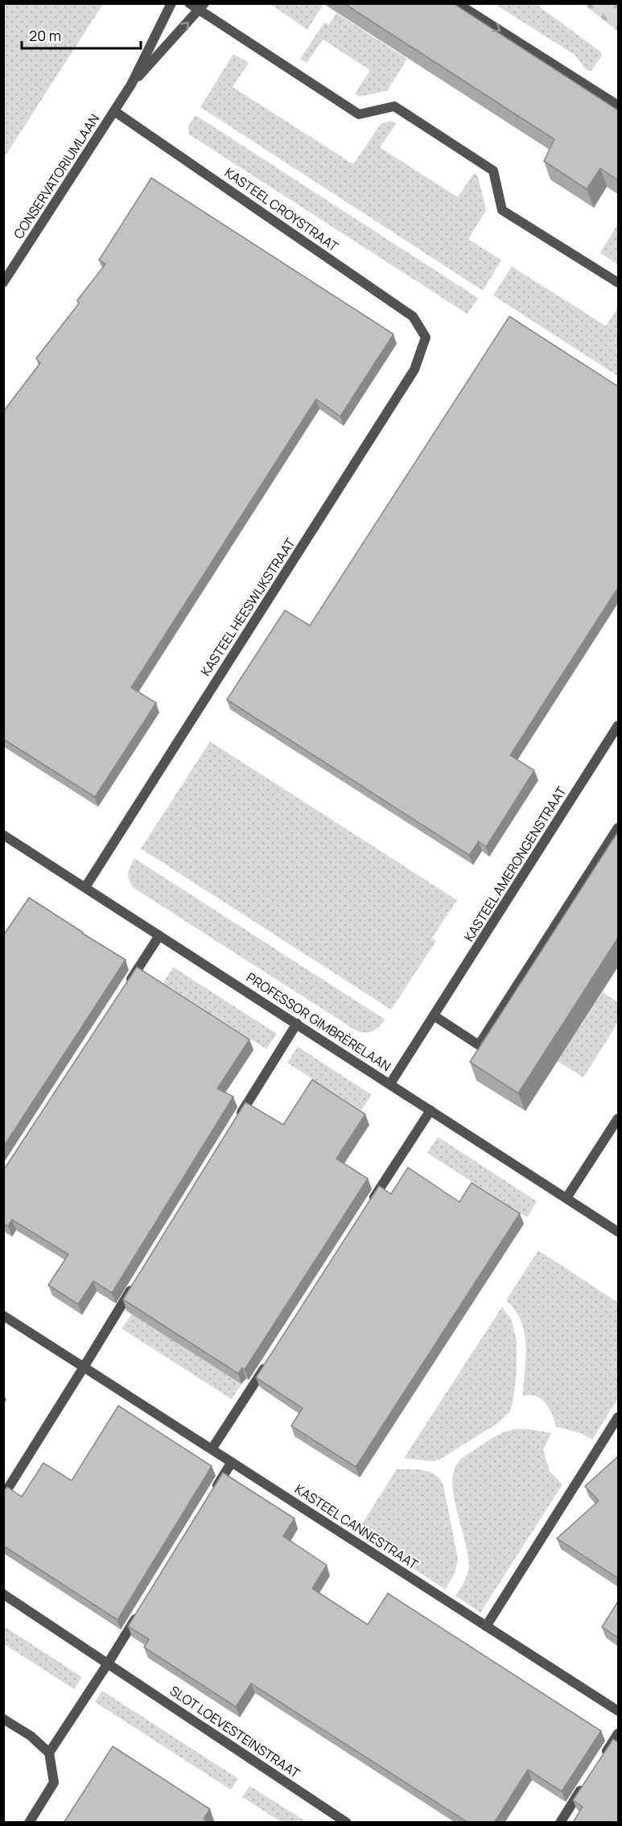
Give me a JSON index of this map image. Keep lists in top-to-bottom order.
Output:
{
  "streets": {
    "street": [
      "CONSERVATORIUMLAAN",
      "KASTEEL CROYSTRAAT",
      "KASTEEL HEESWIJKSTRAAT",
      "KASTEEL AMERONGENSTRAAT",
      "PROFESSOR GIMBRÈRELAAN",
      "KASTEEL CANNESTRAAT",
      "SLOT LOEVESTEINSTRAAT"
    ]
  },
  "crossings": [
    ["CONSERVATORIUMLAAN", "KASTEEL CROYSTRAAT"],
    ["KASTEEL CROYSTRAAT", "KASTEEL HEESWIJKSTRAAT"],
    ["KASTEEL HEESWIJKSTRAAT", "PROFESSOR GIMBRÈRELAAN"],
    ["KASTEEL AMERONGENSTRAAT", "PROFESSOR GIMBRÈRELAAN"]
  ],
  "scale_bar": "20 m"
}
